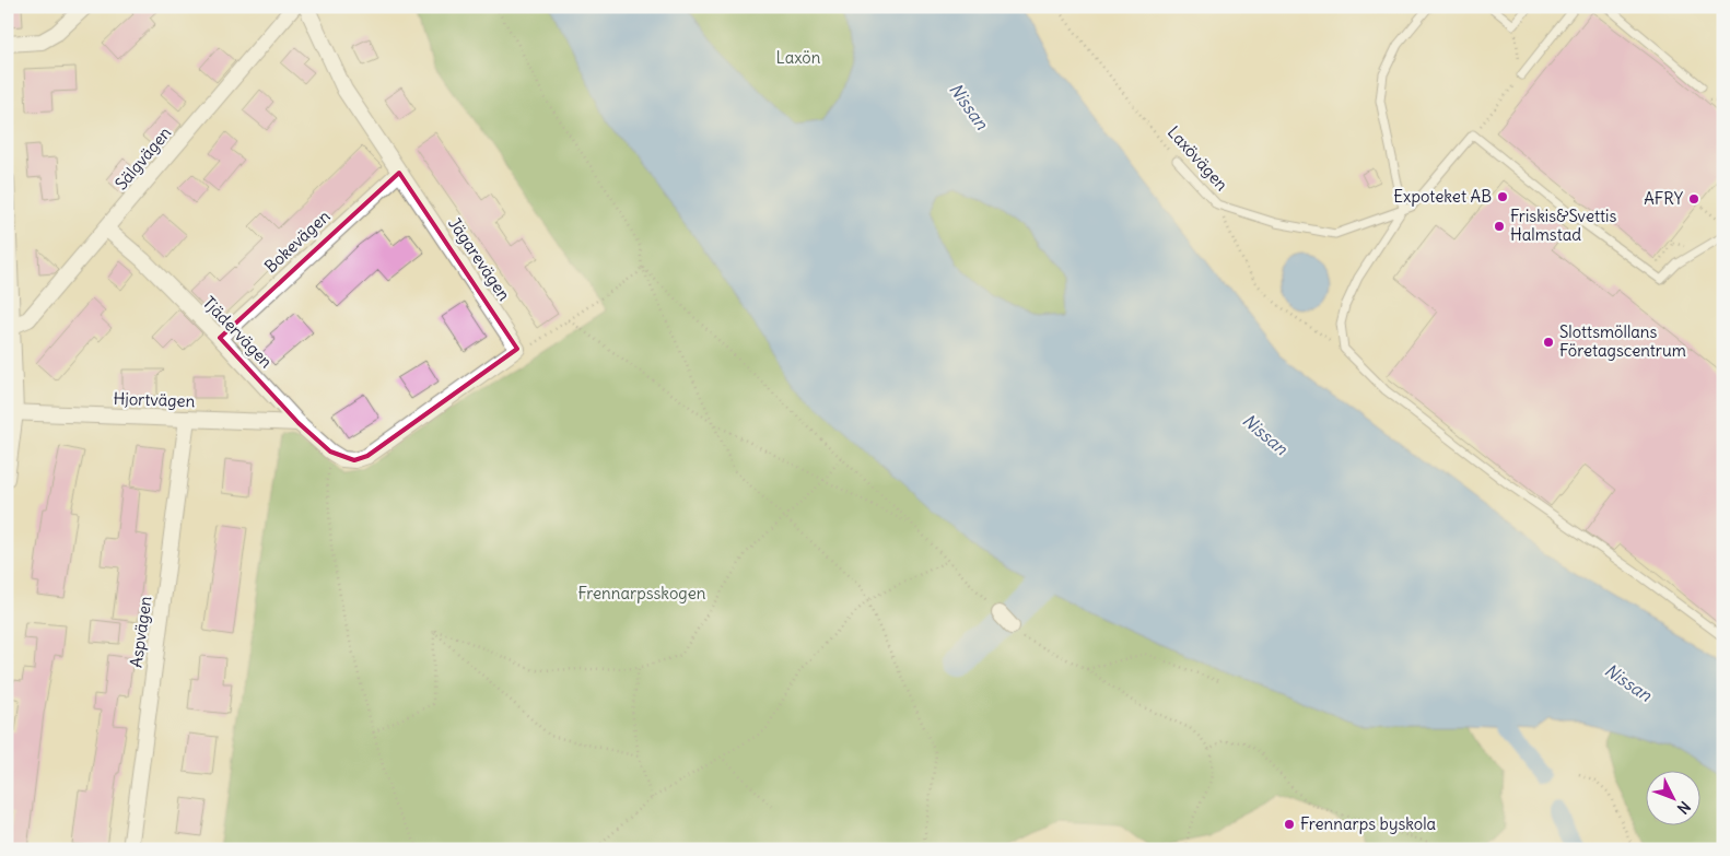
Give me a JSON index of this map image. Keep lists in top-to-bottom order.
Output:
{
  "streets": {
    "street": [
      "Sälgvägen",
      "Bokevägen",
      "Jägarevägen",
      "Tjädervägen",
      "Hjortvägen",
      "Aspvägen"
    ],
    "lane": ["Laxövägen"]
  },
  "crossings": [
    ["Sälgvägen", "Tjädervägen"],
    ["Bokevägen", "Jägarevägen"],
    ["Bokevägen", "Tjädervägen"],
    ["Tjädervägen", "Hjortvägen"],
    ["Hjortvägen", "Aspvägen"]
  ],
  "water": ["Nissan"],
  "parks": ["Laxön", "Frennarpsskogen"],
  "places": [
    "Expoteket AB",
    "AFRY",
    "Friskis&Svettis Halmstad",
    "Slottsmöllans Företagscentrum",
    "Frennarps byskola"
  ],
  "north": "bottom right"
}
